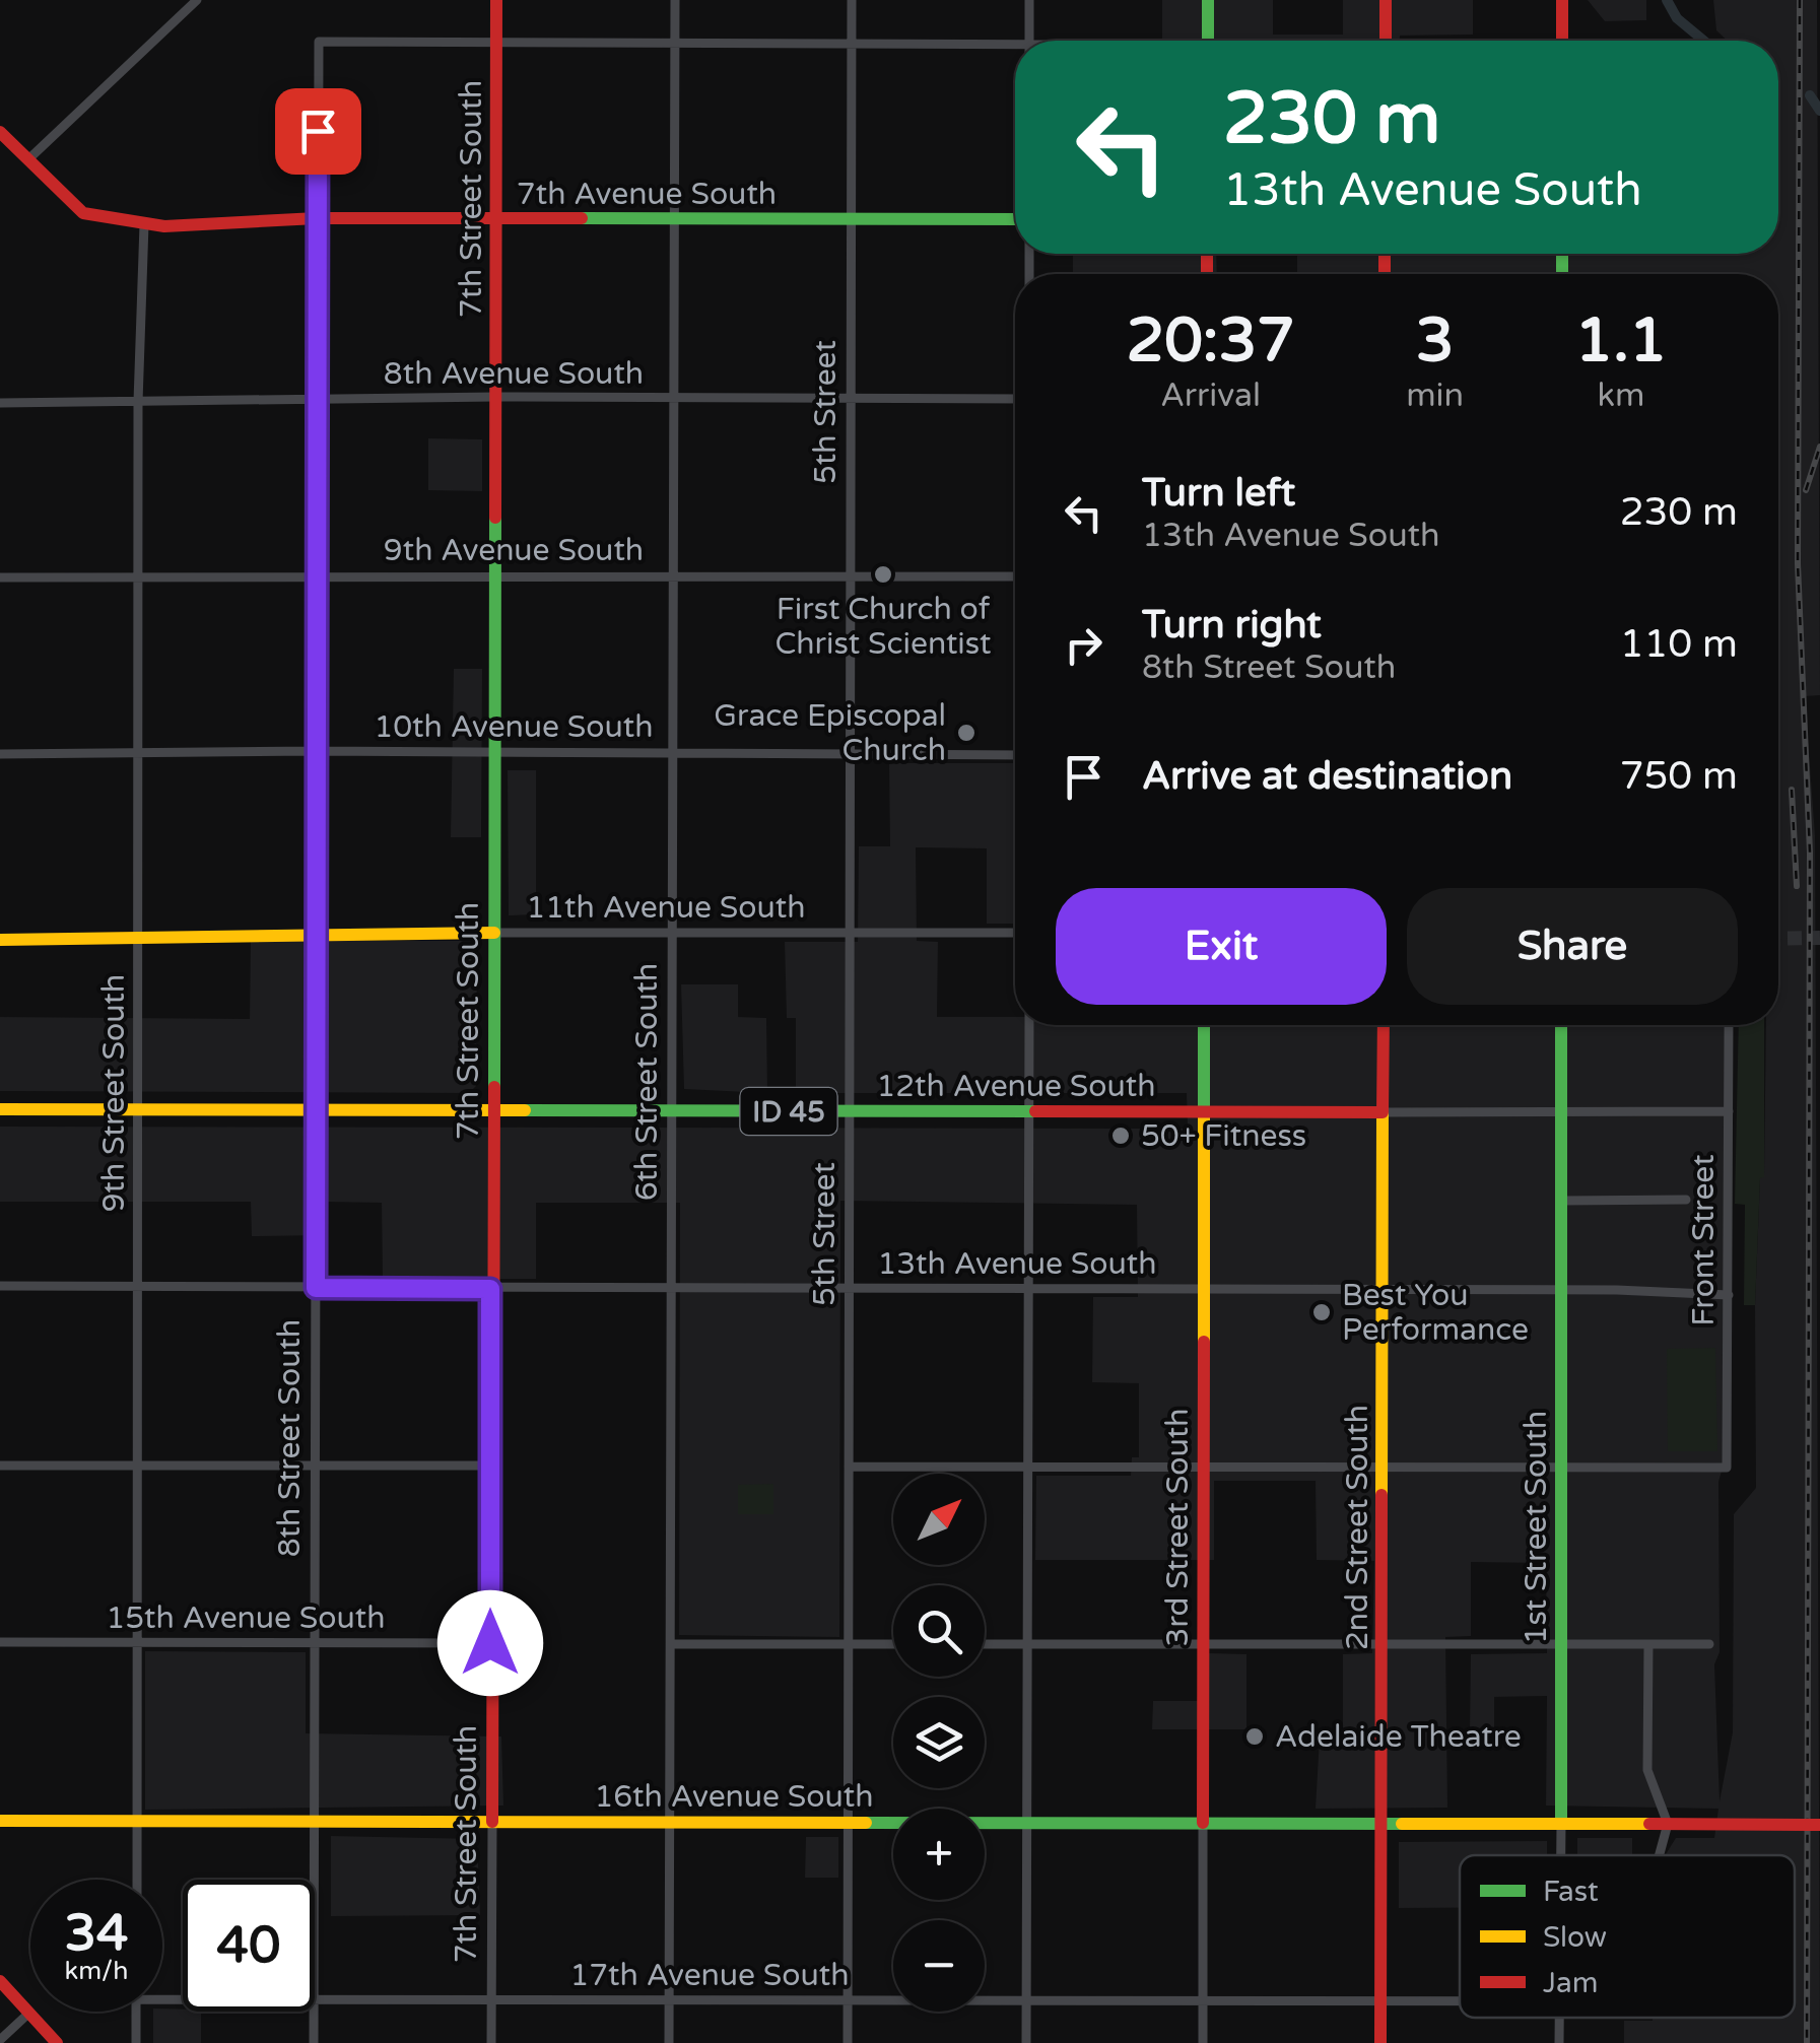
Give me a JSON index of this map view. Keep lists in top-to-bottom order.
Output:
{
  "streets": {
    "main road": [
      "7th Avenue South",
      "7th Street South",
      "11th Avenue South",
      "12th Avenue South",
      "ID 45",
      "3rd Street South",
      "2nd Street South",
      "1st Street South",
      "16th Avenue South"
    ],
    "street": [
      "8th Avenue South",
      "5th Street",
      "9th Avenue South",
      "10th Avenue South",
      "6th Street South",
      "9th Street South",
      "Front Street",
      "13th Avenue South",
      "8th Street South",
      "15th Avenue South",
      "17th Avenue South"
    ]
  },
  "crossings": [
    ["7th Avenue South", "7th Street South"],
    ["7th Avenue South", "5th Street"],
    ["7th Avenue South", "6th Street South"],
    ["7th Avenue South", "9th Street South"],
    ["7th Avenue South", "8th Street South"],
    ["7th Street South", "8th Avenue South"],
    ["7th Street South", "9th Avenue South"],
    ["7th Street South", "10th Avenue South"],
    ["7th Street South", "11th Avenue South"],
    ["7th Street South", "12th Avenue South"],
    ["7th Street South", "13th Avenue South"],
    ["7th Street South", "8th Street South"],
    ["7th Street South", "15th Avenue South"],
    ["7th Street South", "16th Avenue South"],
    ["7th Street South", "17th Avenue South"],
    ["8th Avenue South", "5th Street"],
    ["8th Avenue South", "6th Street South"],
    ["8th Avenue South", "9th Street South"],
    ["8th Avenue South", "8th Street South"],
    ["5th Street", "9th Avenue South"],
    ["5th Street", "10th Avenue South"],
    ["5th Street", "11th Avenue South"],
    ["5th Street", "12th Avenue South"],
    ["5th Street", "13th Avenue South"],
    ["5th Street", "16th Avenue South"],
    ["5th Street", "17th Avenue South"],
    ["9th Avenue South", "6th Street South"],
    ["9th Avenue South", "9th Street South"],
    ["9th Avenue South", "8th Street South"],
    ["10th Avenue South", "6th Street South"],
    ["10th Avenue South", "9th Street South"],
    ["10th Avenue South", "8th Street South"],
    ["11th Avenue South", "6th Street South"],
    ["11th Avenue South", "9th Street South"],
    ["11th Avenue South", "8th Street South"],
    ["6th Street South", "12th Avenue South"],
    ["6th Street South", "13th Avenue South"],
    ["6th Street South", "16th Avenue South"],
    ["6th Street South", "17th Avenue South"],
    ["12th Avenue South", "9th Street South"],
    ["12th Avenue South", "Front Street"],
    ["12th Avenue South", "8th Street South"],
    ["12th Avenue South", "3rd Street South"],
    ["12th Avenue South", "2nd Street South"],
    ["12th Avenue South", "1st Street South"],
    ["9th Street South", "13th Avenue South"],
    ["9th Street South", "15th Avenue South"],
    ["9th Street South", "16th Avenue South"],
    ["Front Street", "13th Avenue South"],
    ["Front Street", "1st Street South"],
    ["13th Avenue South", "8th Street South"],
    ["13th Avenue South", "3rd Street South"],
    ["13th Avenue South", "2nd Street South"],
    ["13th Avenue South", "1st Street South"],
    ["8th Street South", "15th Avenue South"],
    ["8th Street South", "16th Avenue South"],
    ["8th Street South", "17th Avenue South"],
    ["3rd Street South", "16th Avenue South"],
    ["3rd Street South", "17th Avenue South"],
    ["2nd Street South", "16th Avenue South"],
    ["2nd Street South", "17th Avenue South"],
    ["1st Street South", "16th Avenue South"]
  ],
  "places": [
    "First Church of Christ Scientist",
    "Grace Episcopal Church",
    "50+ Fitness",
    "Best You Performance",
    "Adelaide Theatre"
  ],
  "legend": ["Fast", "Slow", "Jam"],
  "north": "top right",
  "page": {
    "turn": ["230 m", "13th Avenue South"],
    "eta": [
      "20:37",
      "Arrival",
      "3",
      "min",
      "1.1",
      "km"
    ],
    "list": [
      {
        "name": "Turn left",
        "note": "13th Avenue South",
        "value": "230 m"
      },
      {
        "name": "Turn right",
        "note": "8th Street South",
        "value": "110 m"
      },
      {
        "name": "Arrive at destination",
        "value": "750 m"
      }
    ],
    "buttons": ["Exit", "Share"],
    "map_buttons": ["+", "−"],
    "speed": "34 km/h",
    "limit": "40"
  }
}
